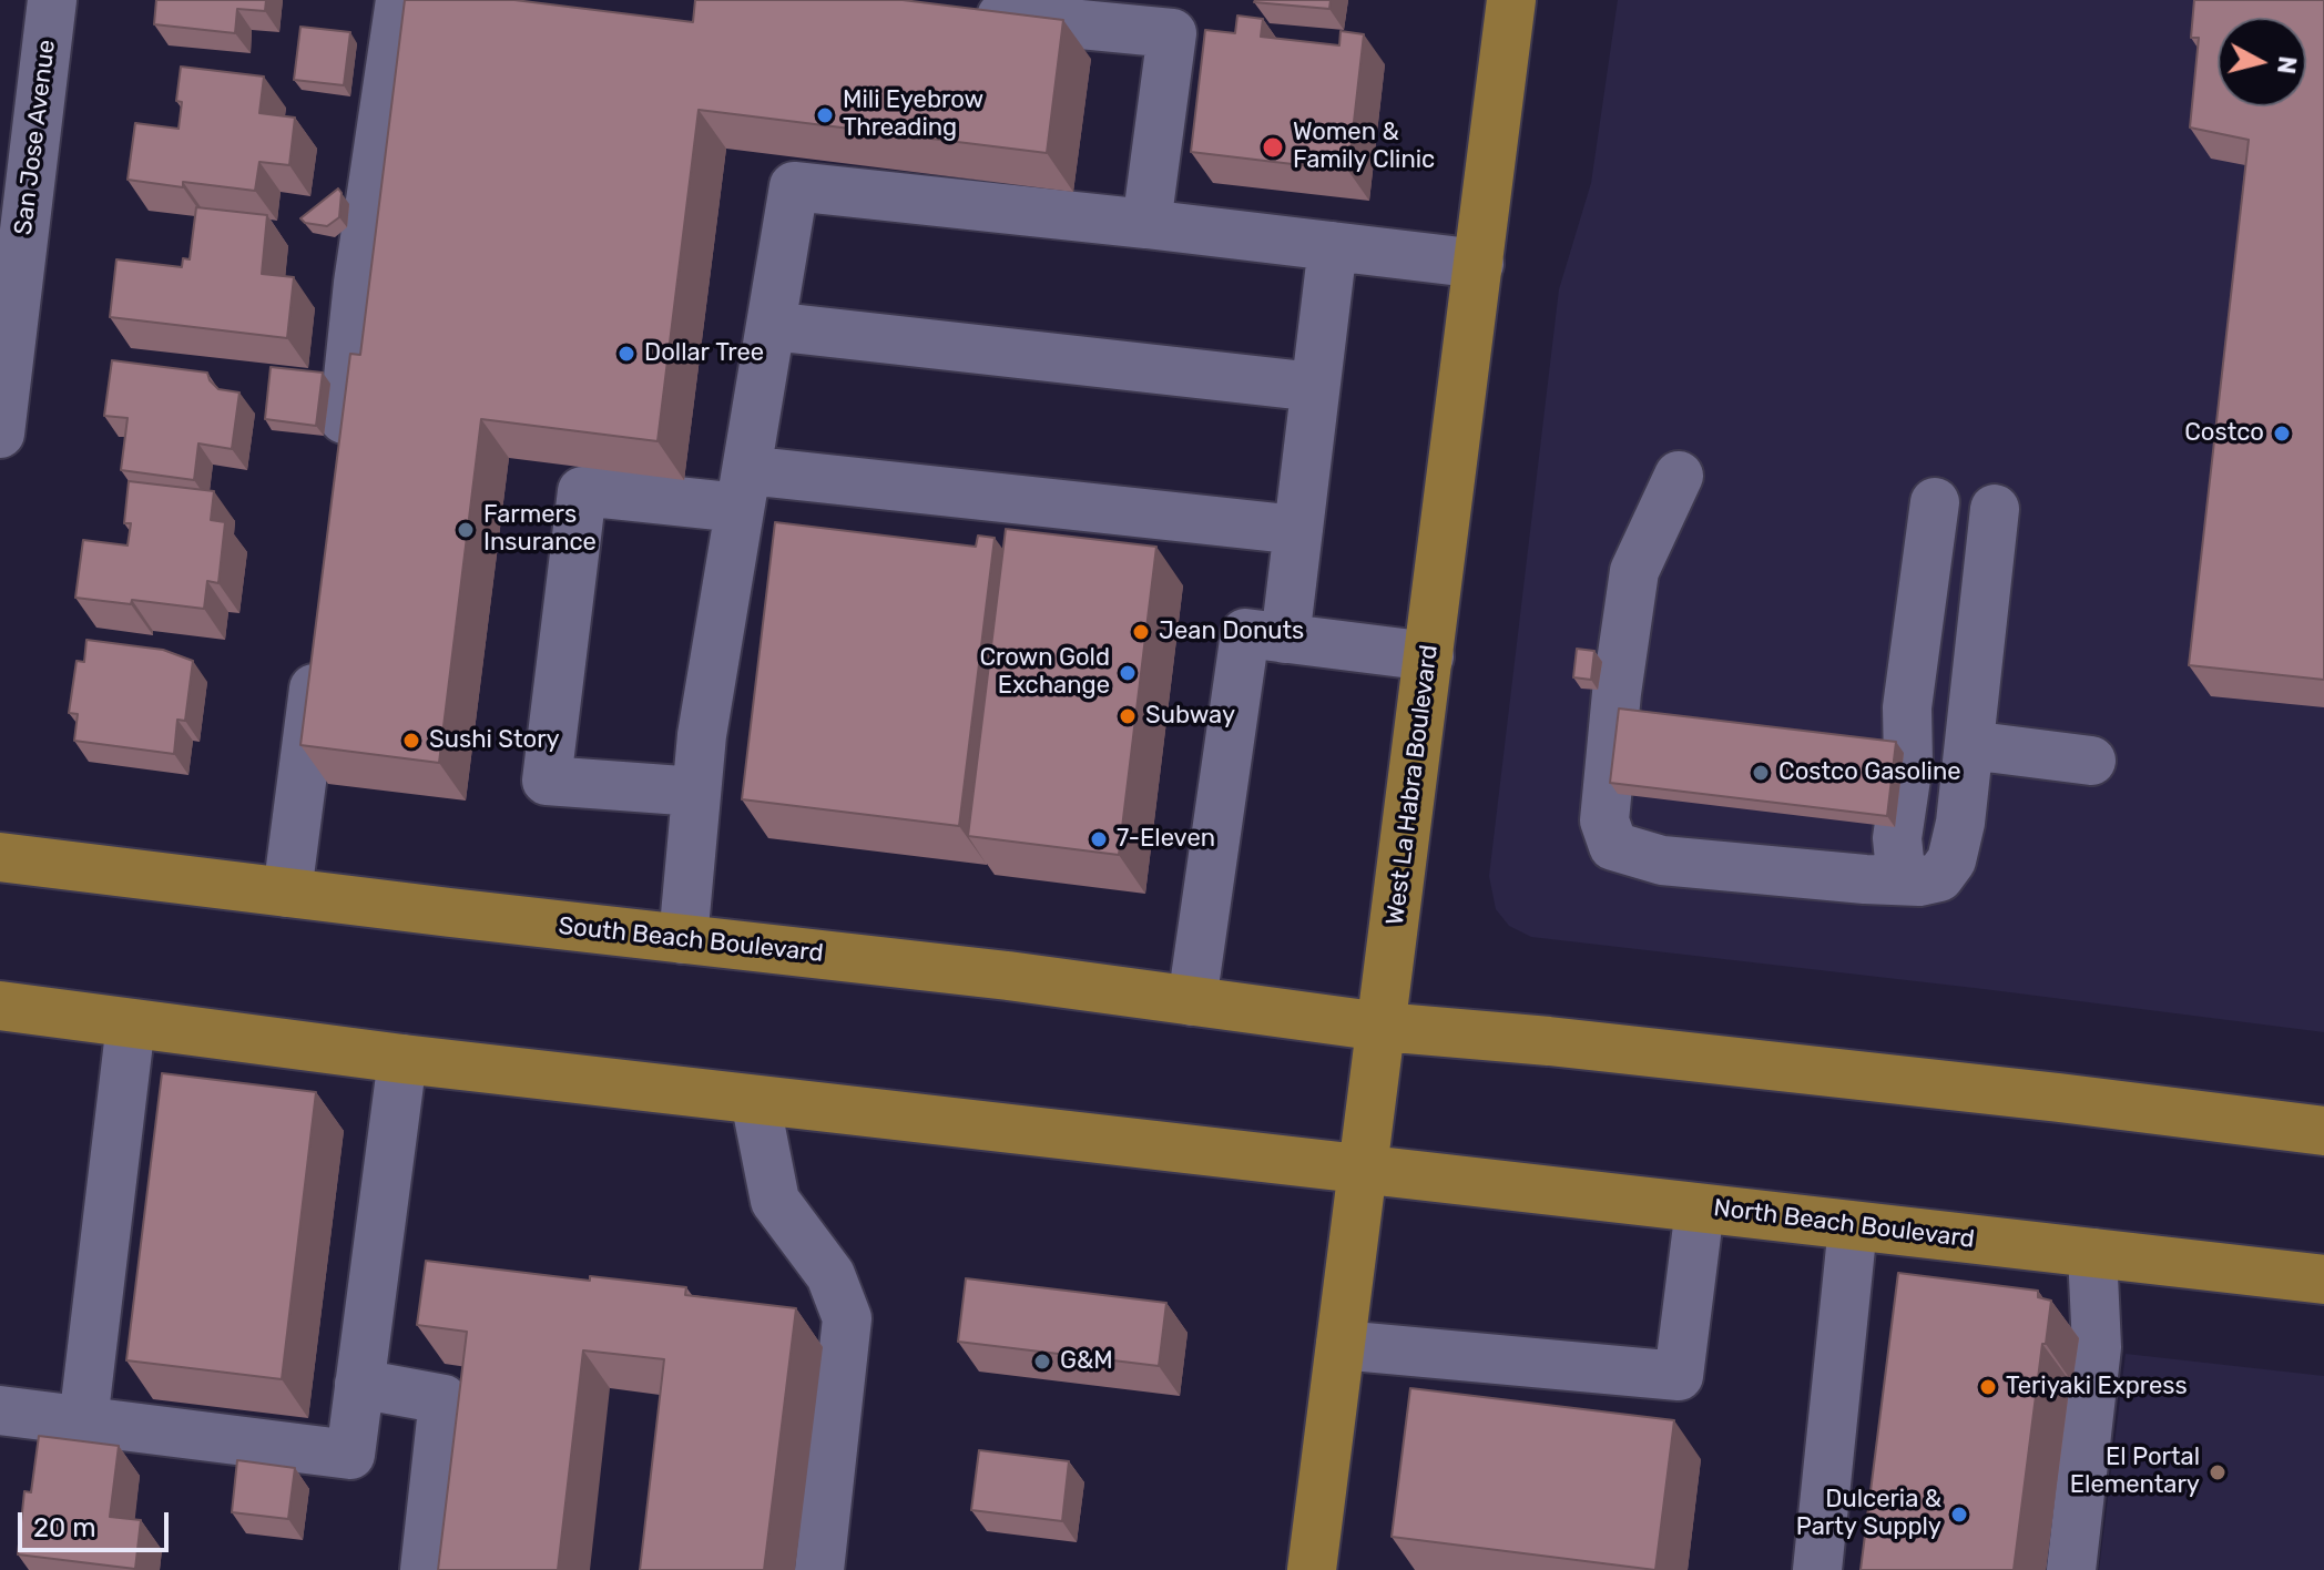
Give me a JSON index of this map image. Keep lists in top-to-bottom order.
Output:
{
  "streets": {
    "main road": ["West La Habra Boulevard", "South Beach Boulevard", "North Beach Boulevard"],
    "street": ["San Jose Avenue"]
  },
  "crossings": [
    ["West La Habra Boulevard", "South Beach Boulevard"],
    ["West La Habra Boulevard", "North Beach Boulevard"]
  ],
  "places": [
    "Mili Eyebrow Threading",
    "Women & Family Clinic",
    "Dollar Tree",
    "Costco",
    "Farmers Insurance",
    "Jean Donuts",
    "Crown Gold Exchange",
    "Subway",
    "Sushi Story",
    "Costco Gasoline",
    "7-Eleven",
    "G&M",
    "Teriyaki Express",
    "El Portal Elementary",
    "Dulceria & Party Supply"
  ],
  "scale_bar": "20 m",
  "north": "right"
}
